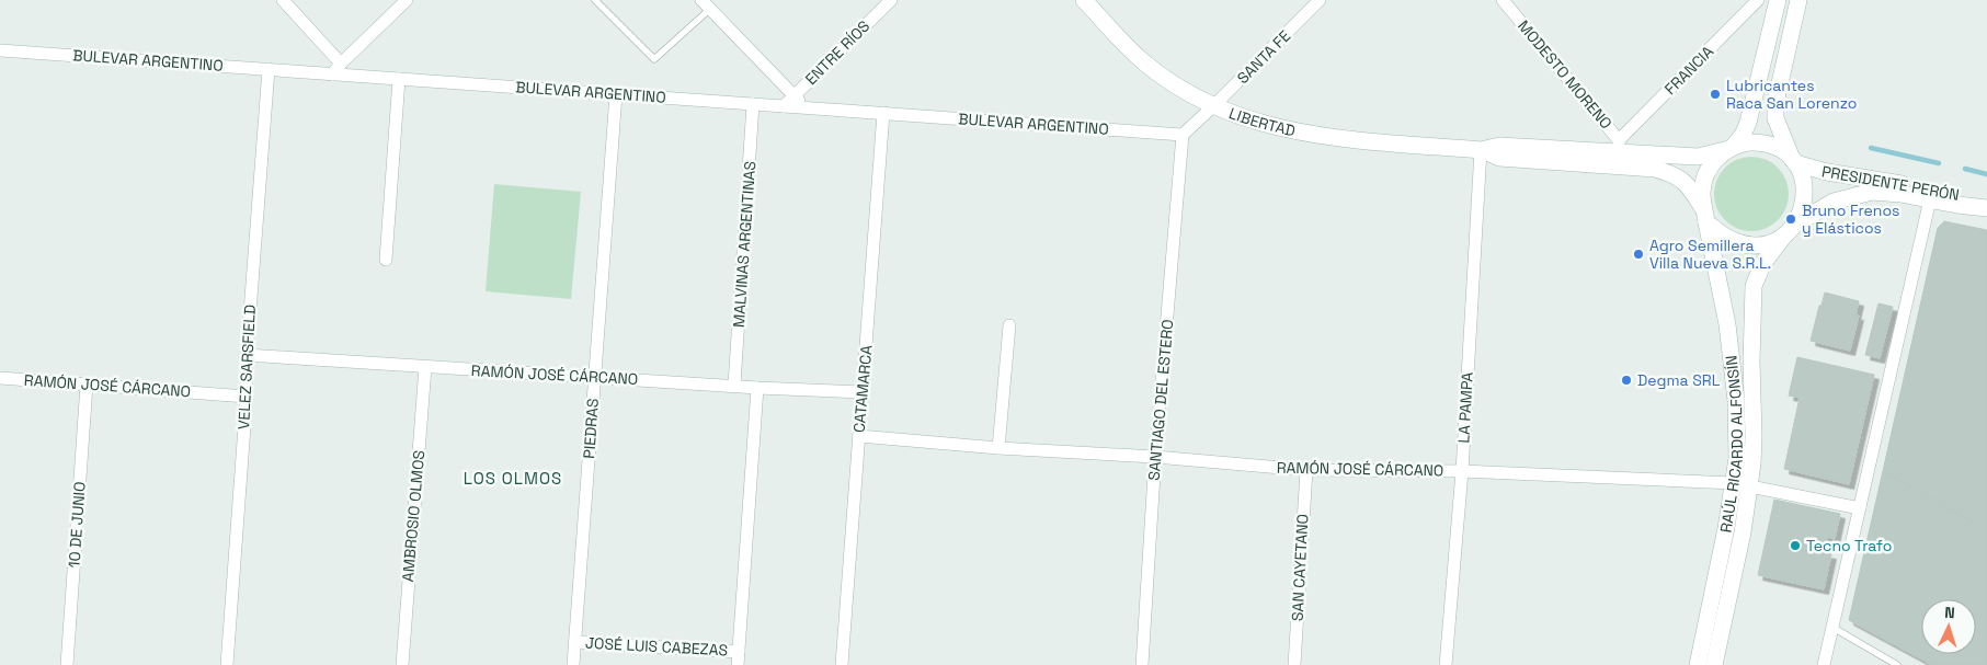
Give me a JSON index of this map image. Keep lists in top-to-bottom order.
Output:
{
  "streets": {
    "main road": ["LIBERTAD", "PRESIDENTE PERÓN", "RAÚL RICARDO ALFONSÍN"],
    "street": [
      "ENTRE RÍOS",
      "SANTA FE",
      "BULEVAR ARGENTINO",
      "FRANCIA",
      "MODESTO MORENO",
      "MALVINAS ARGENTINAS",
      "VELEZ SARSFIELD",
      "RAMÓN JOSÉ CÁRCANO",
      "CATAMARCA",
      "SANTIAGO DEL ESTERO",
      "LA PAMPA",
      "PIEDRAS",
      "AMBROSIO OLMOS",
      "10 DE JUNIO",
      "SAN CAYETANO",
      "JOSÉ LUIS CABEZAS"
    ]
  },
  "crossings": [
    ["ENTRE RÍOS", "BULEVAR ARGENTINO"],
    ["SANTA FE", "BULEVAR ARGENTINO"],
    ["SANTA FE", "LIBERTAD"],
    ["SANTA FE", "SANTIAGO DEL ESTERO"],
    ["BULEVAR ARGENTINO", "MALVINAS ARGENTINAS"],
    ["BULEVAR ARGENTINO", "VELEZ SARSFIELD"],
    ["BULEVAR ARGENTINO", "CATAMARCA"],
    ["BULEVAR ARGENTINO", "SANTIAGO DEL ESTERO"],
    ["BULEVAR ARGENTINO", "PIEDRAS"],
    ["FRANCIA", "MODESTO MORENO"],
    ["FRANCIA", "LIBERTAD"],
    ["MODESTO MORENO", "LIBERTAD"],
    ["LIBERTAD", "PRESIDENTE PERÓN"],
    ["LIBERTAD", "LA PAMPA"],
    ["LIBERTAD", "RAÚL RICARDO ALFONSÍN"],
    ["PRESIDENTE PERÓN", "RAÚL RICARDO ALFONSÍN"],
    ["MALVINAS ARGENTINAS", "RAMÓN JOSÉ CÁRCANO"],
    ["VELEZ SARSFIELD", "RAMÓN JOSÉ CÁRCANO"],
    ["RAMÓN JOSÉ CÁRCANO", "CATAMARCA"],
    ["RAMÓN JOSÉ CÁRCANO", "SANTIAGO DEL ESTERO"],
    ["RAMÓN JOSÉ CÁRCANO", "LA PAMPA"],
    ["RAMÓN JOSÉ CÁRCANO", "PIEDRAS"],
    ["RAMÓN JOSÉ CÁRCANO", "RAÚL RICARDO ALFONSÍN"],
    ["RAMÓN JOSÉ CÁRCANO", "AMBROSIO OLMOS"],
    ["RAMÓN JOSÉ CÁRCANO", "10 DE JUNIO"],
    ["RAMÓN JOSÉ CÁRCANO", "SAN CAYETANO"],
    ["PIEDRAS", "JOSÉ LUIS CABEZAS"]
  ],
  "districts": ["LOS OLMOS"],
  "places": [
    "Lubricantes Raca San Lorenzo",
    "Bruno Frenos y Elásticos",
    "Agro Semillera Villa Nueva S.R.L.",
    "Degma SRL",
    "Tecno Trafo"
  ],
  "north": "top"
}
